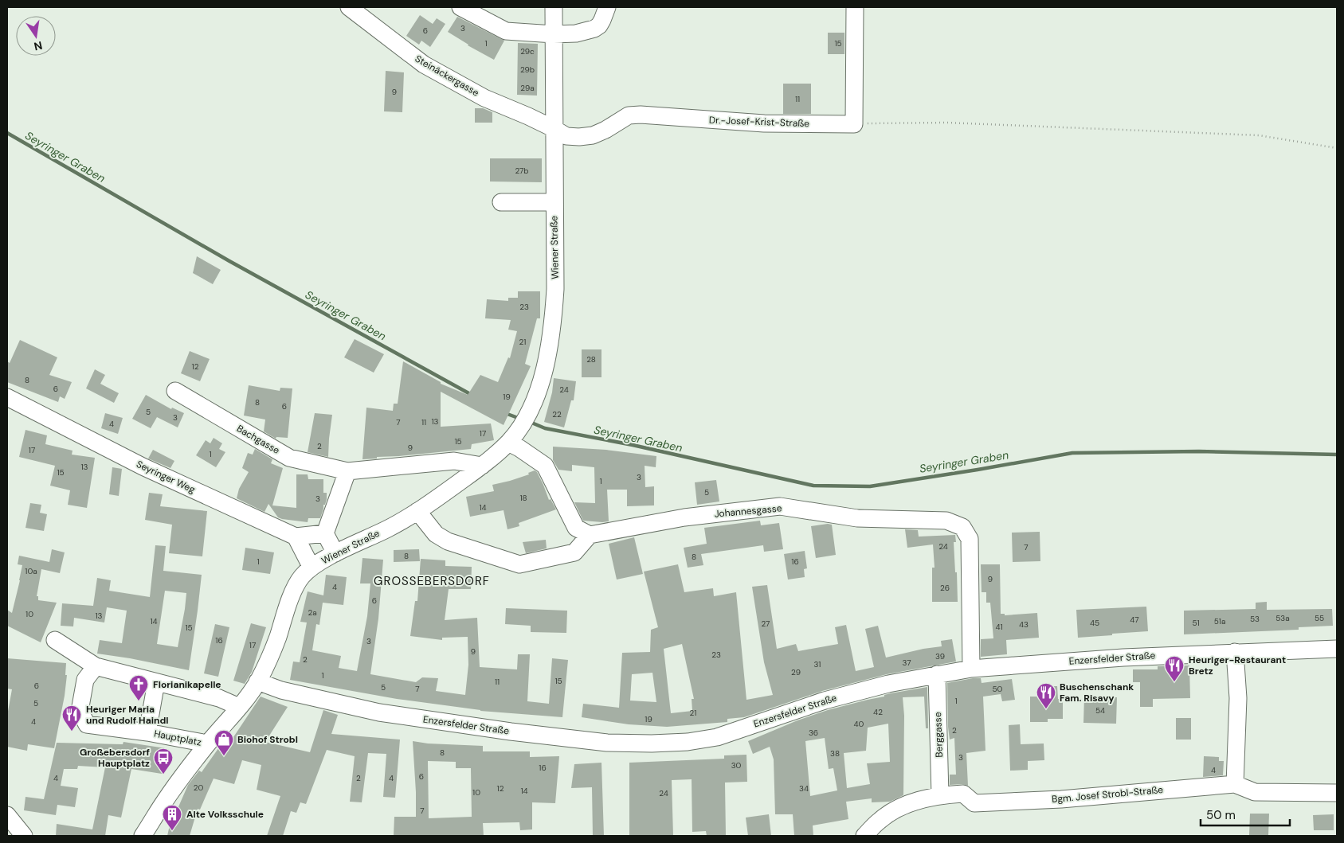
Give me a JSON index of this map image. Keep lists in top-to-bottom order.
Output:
{
  "streets": {
    "street": [
      "Steinäckergasse",
      "Dr.-Josef-Krist-Straße",
      "Wiener Straße",
      "Bachgasse",
      "Seyringer Weg",
      "Johannesgasse",
      "Enzersfelder Straße",
      "Berggasse",
      "Hauptplatz",
      "Bgm. Josef Strobl-Straße"
    ]
  },
  "crossings": [
    ["Steinäckergasse", "Dr.-Josef-Krist-Straße"],
    ["Steinäckergasse", "Wiener Straße"],
    ["Dr.-Josef-Krist-Straße", "Wiener Straße"],
    ["Wiener Straße", "Enzersfelder Straße"],
    ["Wiener Straße", "Hauptplatz"],
    ["Johannesgasse", "Enzersfelder Straße"],
    ["Enzersfelder Straße", "Berggasse"],
    ["Berggasse", "Bgm. Josef Strobl-Straße"]
  ],
  "districts": ["GROSSEBERSDORF"],
  "water": ["Seyringer Graben"],
  "places": {
    "restaurant": ["Heuriger-Restaurant Bretz", "Buschenschank Fam. Risavy", "Heuriger Maria und Rudolf Haindl"],
    "church": ["Florianikapelle"],
    "shop": ["Biohof Strobl"],
    "bus stop": ["Großebersdorf Hauptplatz"],
    "building": ["Alte Volksschule"]
  },
  "house_numbers": [
    "3",
    "6",
    "1",
    "15",
    "29c",
    "29b",
    "29a",
    "9",
    "11",
    "27b",
    "23",
    "21",
    "28",
    "12",
    "8",
    "6",
    "24",
    "19",
    "8",
    "6",
    "5",
    "22",
    "3",
    "13",
    "7",
    "11",
    "4",
    "17",
    "15",
    "2",
    "9",
    "17",
    "1",
    "13",
    "15",
    "3",
    "1",
    "5",
    "18",
    "3",
    "14",
    "24",
    "7",
    "8",
    "8",
    "1",
    "16",
    "10a",
    "9",
    "4",
    "26",
    "6",
    "2a",
    "10",
    "13",
    "53a",
    "55",
    "53",
    "47",
    "14",
    "51a",
    "45",
    "51",
    "27",
    "43",
    "41",
    "15",
    "16",
    "3",
    "17",
    "9",
    "23",
    "39",
    "2",
    "37",
    "31",
    "29",
    "1",
    "15",
    "11",
    "6",
    "5",
    "7",
    "50",
    "1",
    "5",
    "54",
    "42",
    "21",
    "19",
    "4",
    "40",
    "2",
    "36",
    "8",
    "38",
    "3",
    "30",
    "16",
    "4",
    "6",
    "4",
    "2",
    "4",
    "20",
    "12",
    "34",
    "14",
    "10",
    "24",
    "7"
  ],
  "scale_bar": "50 m",
  "north": "bottom"
}
